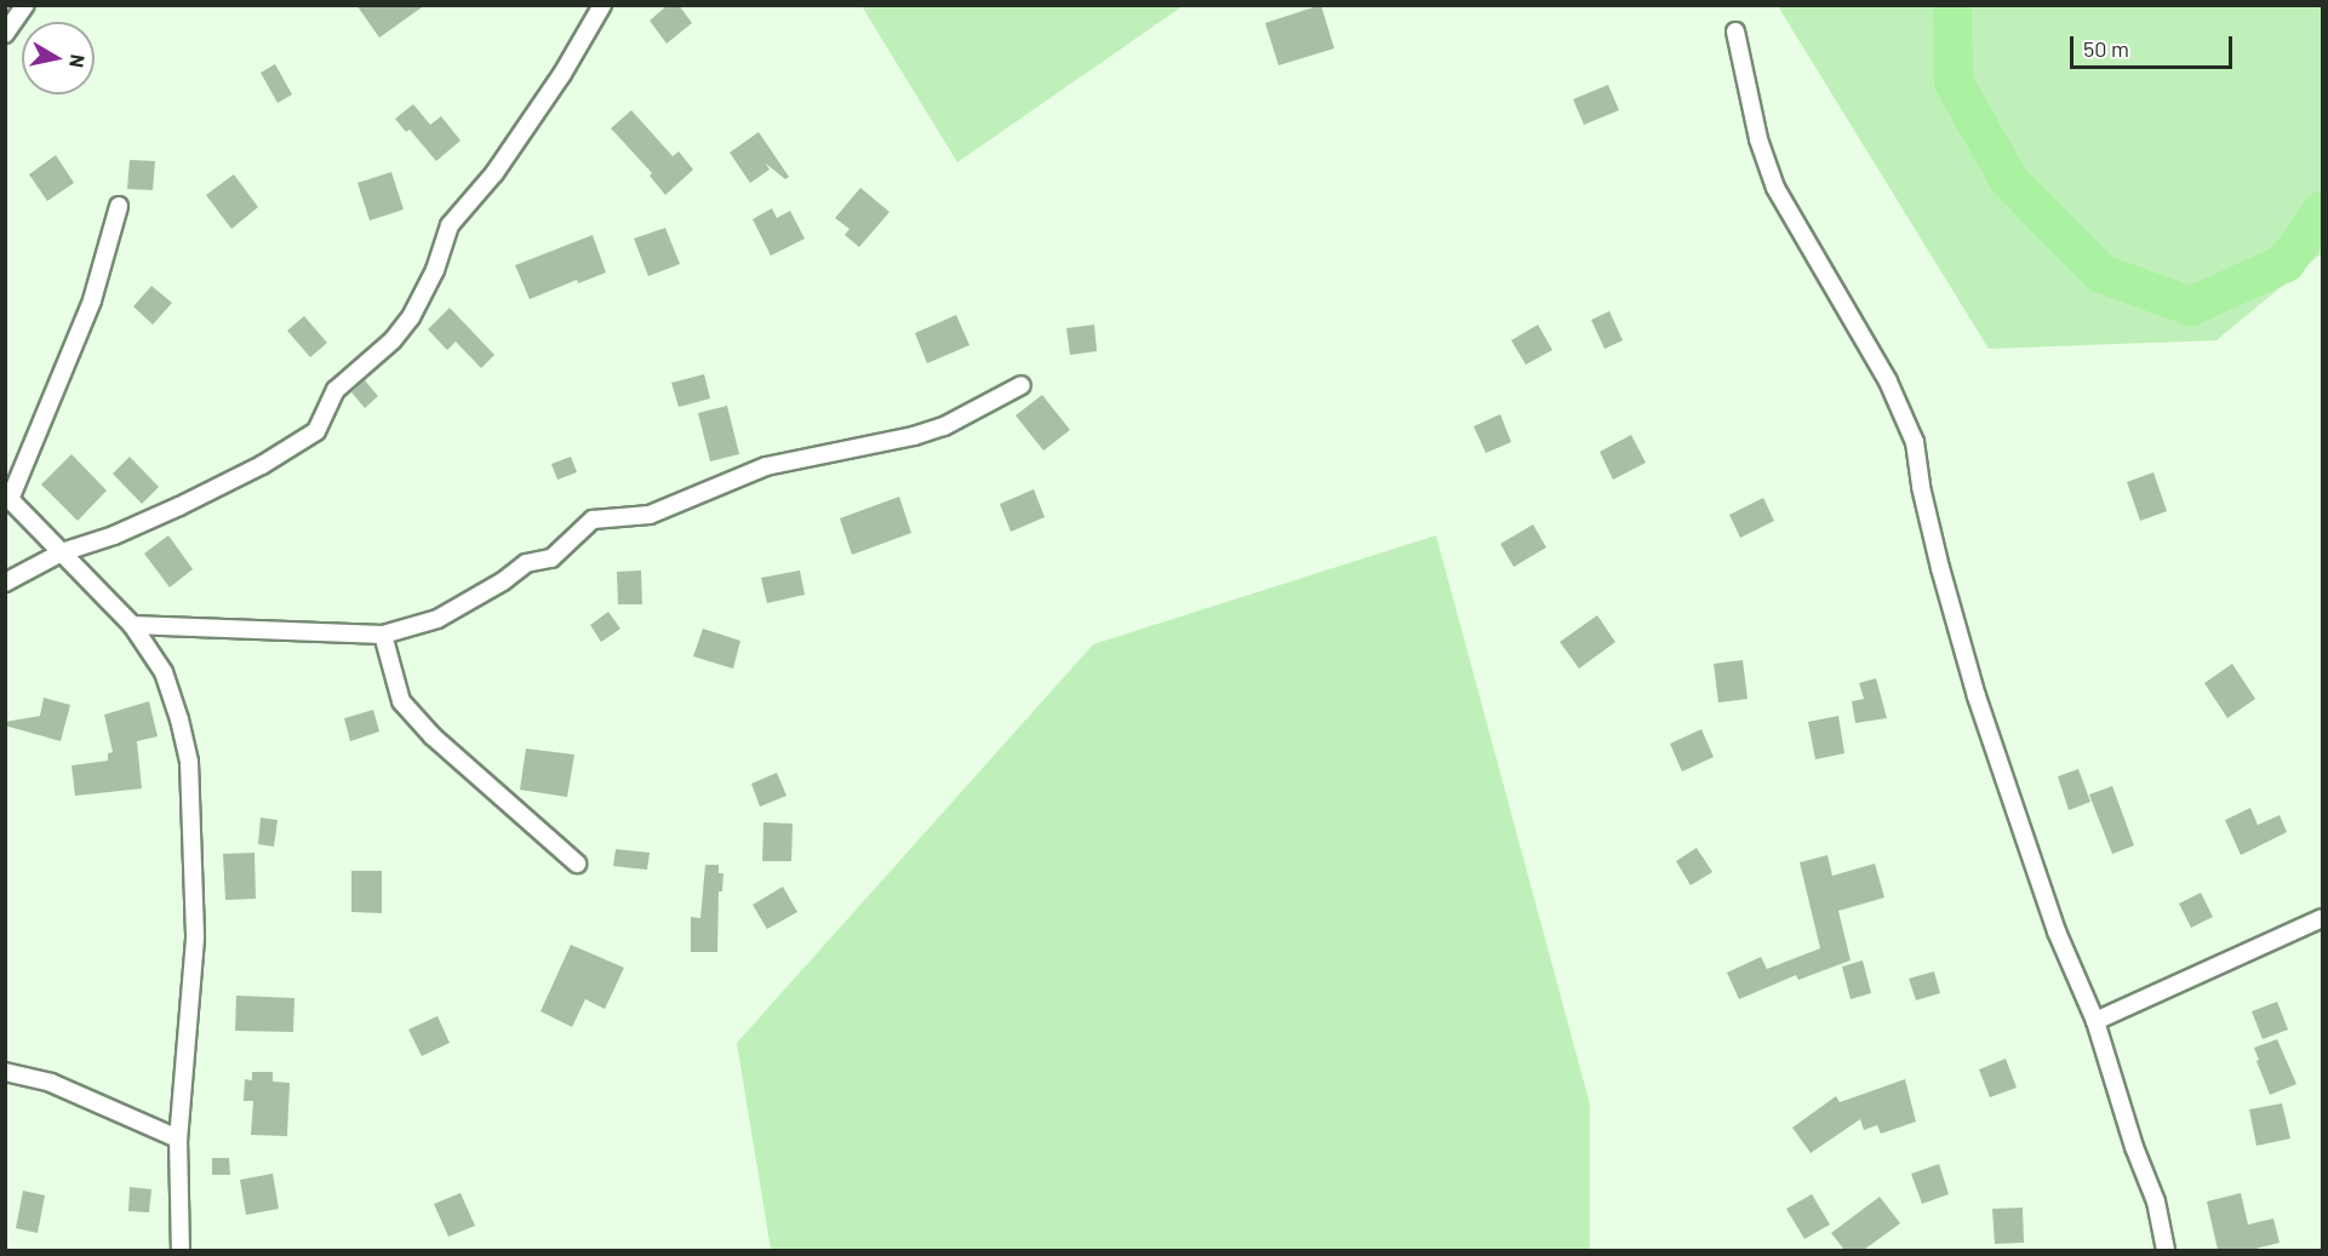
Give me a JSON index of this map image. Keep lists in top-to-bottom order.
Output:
{
  "scale_bar": "50 m",
  "north": "right"
}
